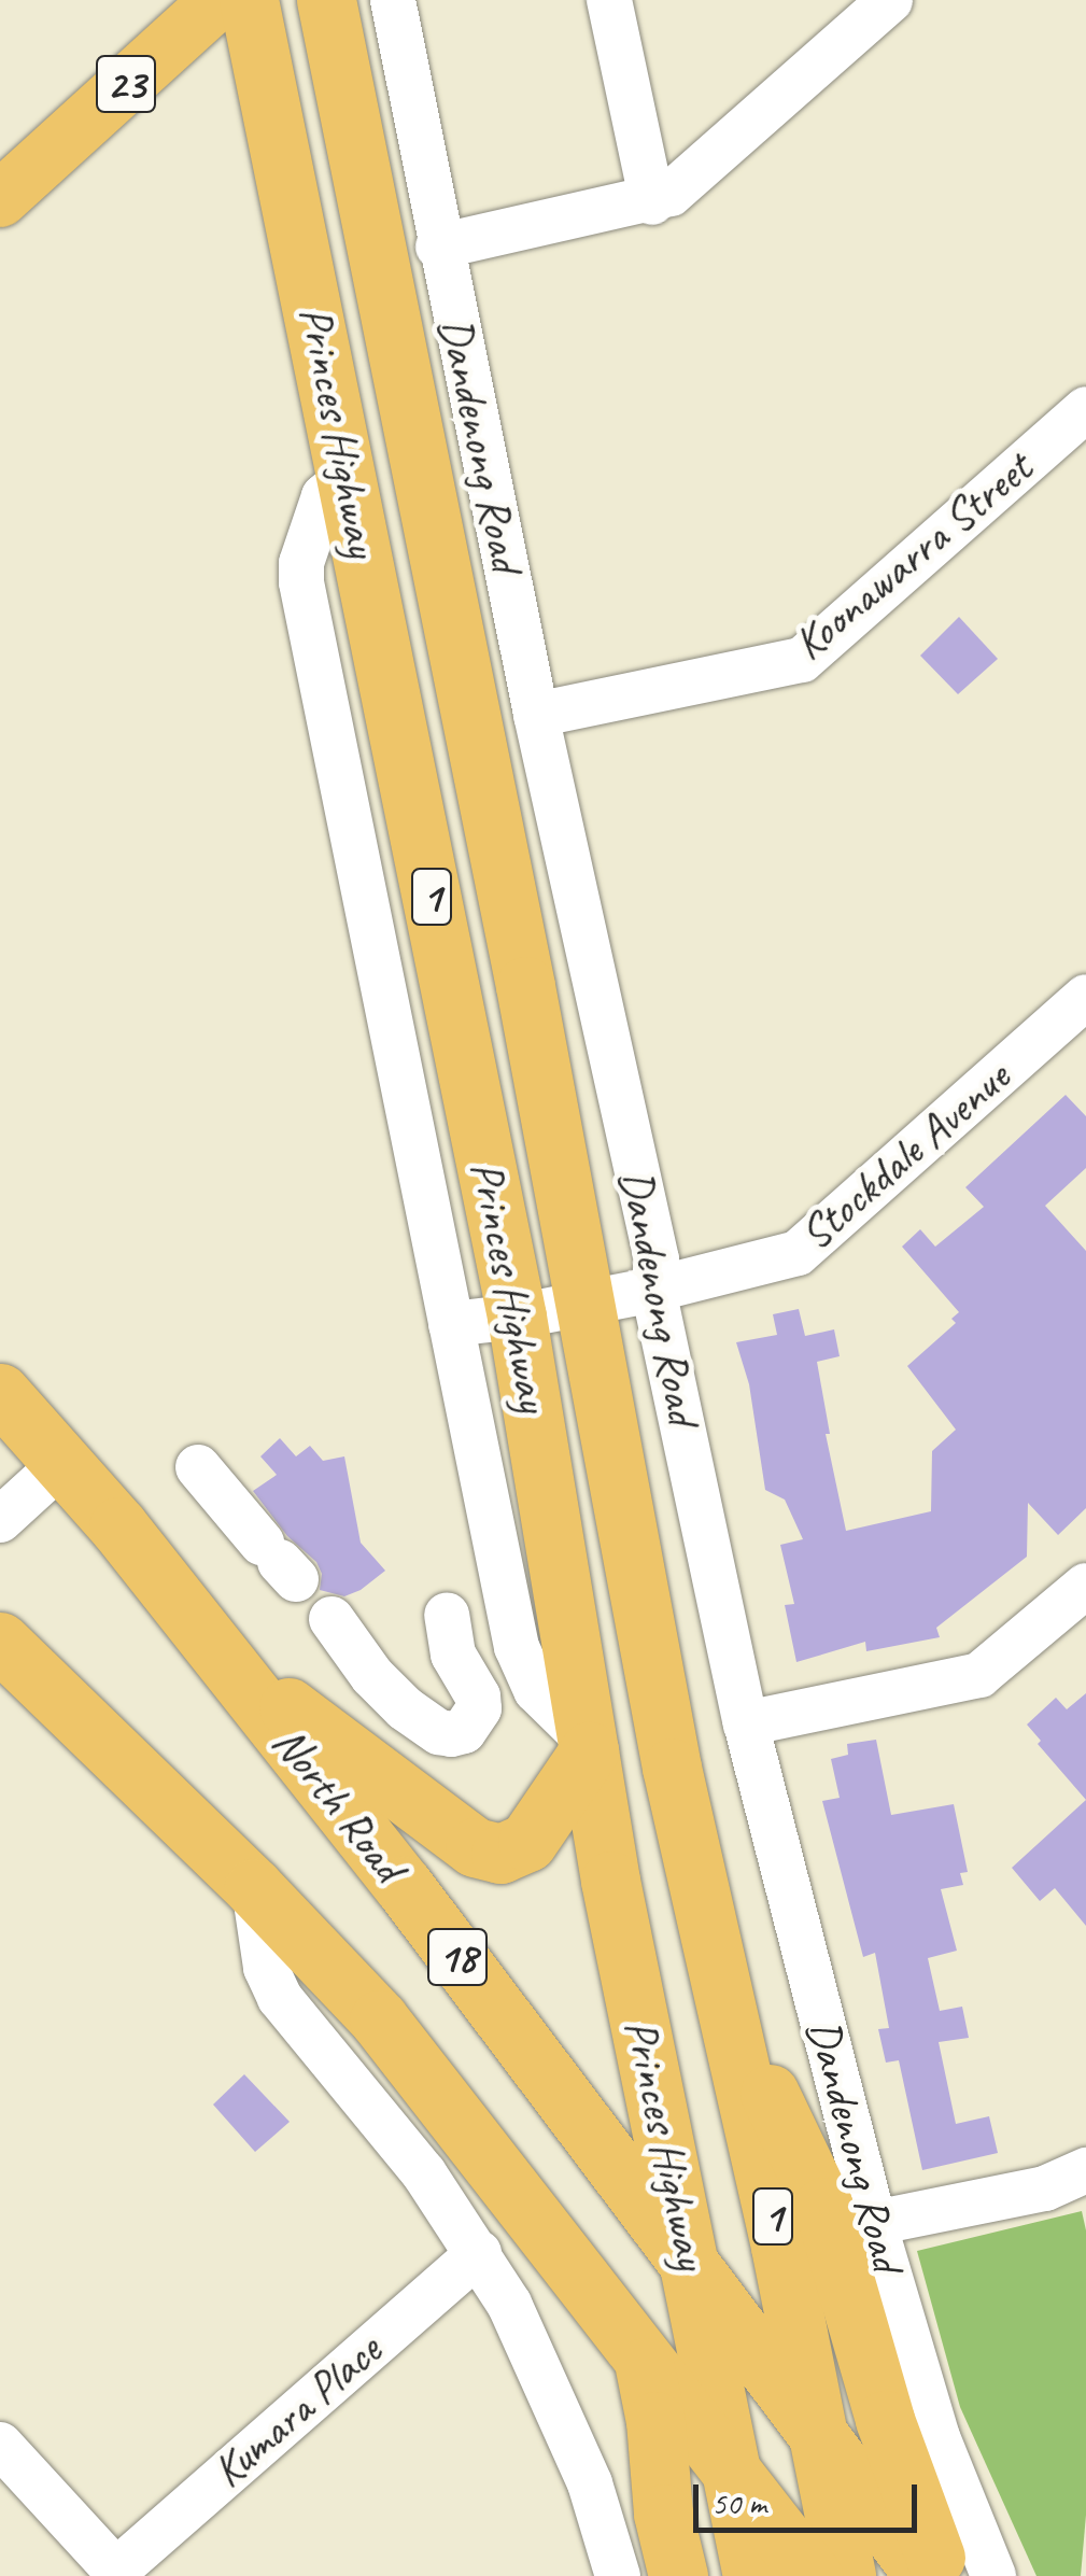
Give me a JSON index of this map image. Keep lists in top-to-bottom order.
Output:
{
  "streets": {
    "highway": [
      "Princes Highway",
      "1",
      "North Road",
      "18"
    ],
    "main road": ["23"],
    "street": [
      "Dandenong Road",
      "Koonawarra Street",
      "Stockdale Avenue",
      "Kumara Place"
    ]
  },
  "crossings": [
    ["Princes Highway", "Stockdale Avenue"],
    ["Princes Highway", "North Road"],
    ["Princes Highway", "18"],
    ["Dandenong Road", "Koonawarra Street"],
    ["Dandenong Road", "Stockdale Avenue"],
    ["North Road", "18"]
  ],
  "scale_bar": "50 m"
}
